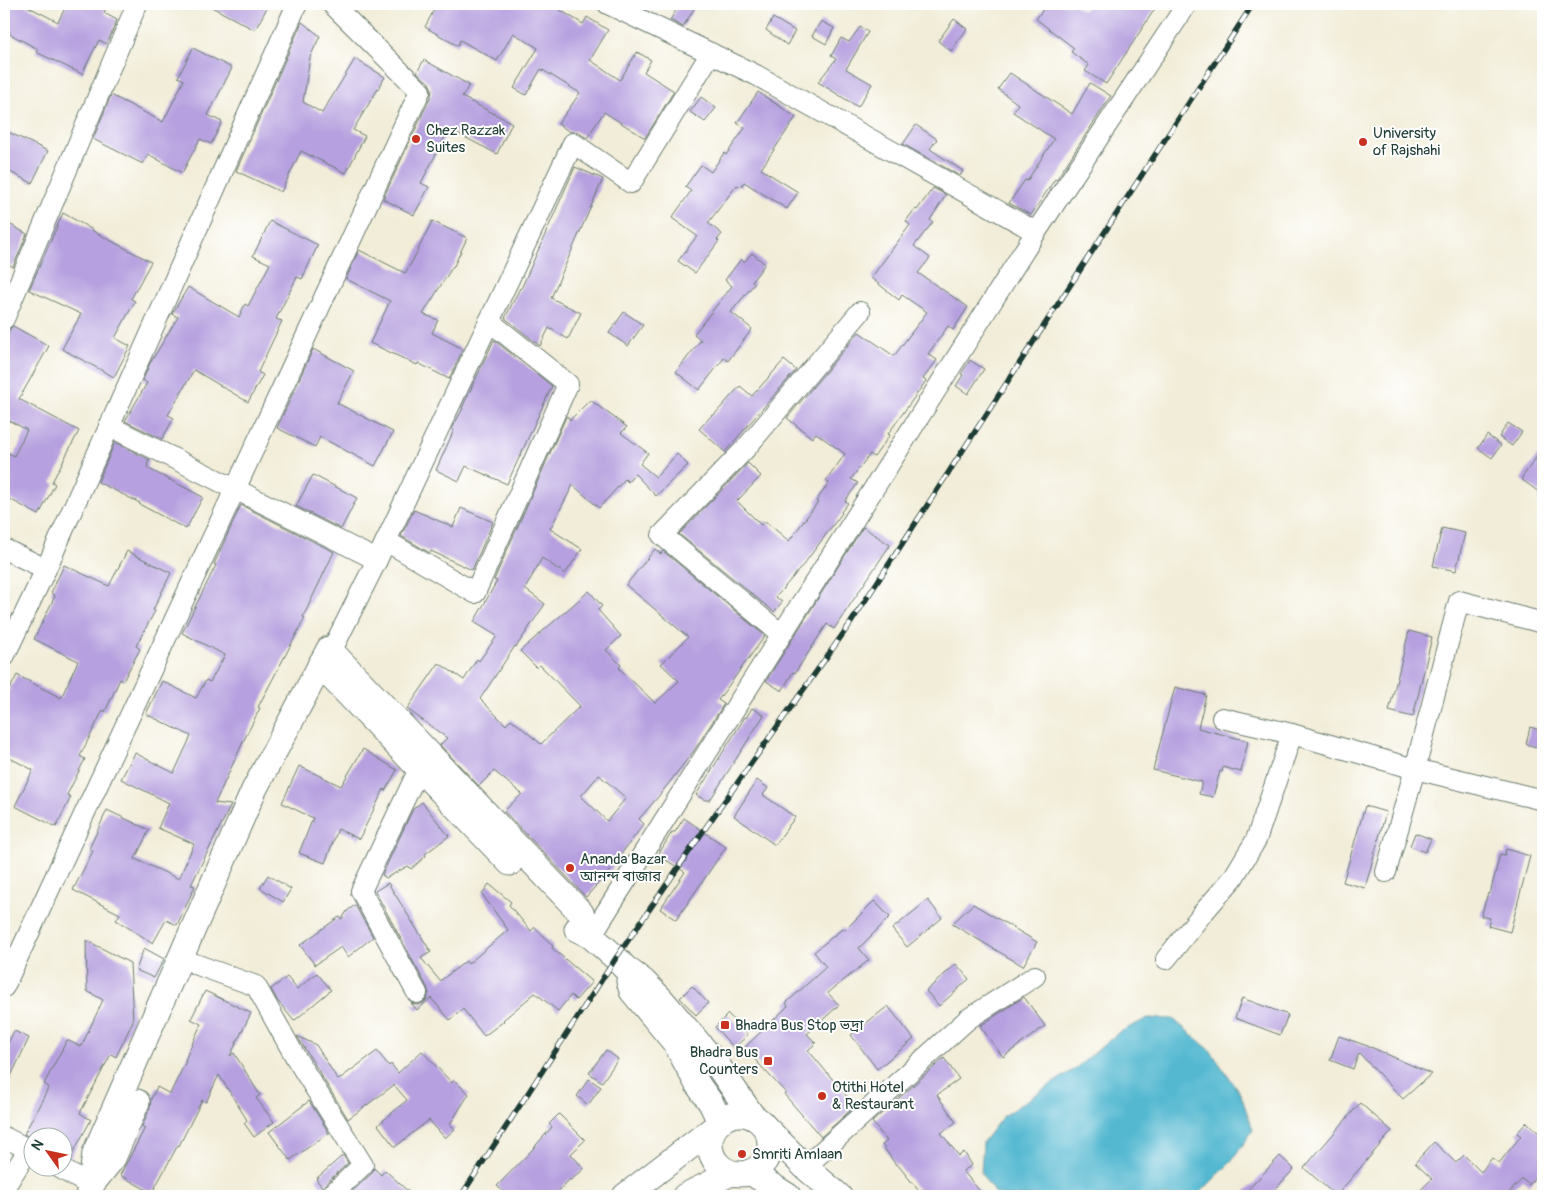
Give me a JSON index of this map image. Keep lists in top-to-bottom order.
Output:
{
  "places": {
    "other": [
      "Chez Razzak Suites",
      "University of Rajshahi",
      "Ananda Bazar আনন্দ বাজার",
      "Otithi Hotel & Restaurant",
      "Smriti Amlaan"
    ],
    "transit": ["Bhadra Bus Stop ভদ্রা", "Bhadra Bus Counters"]
  },
  "north": "top left"
}
